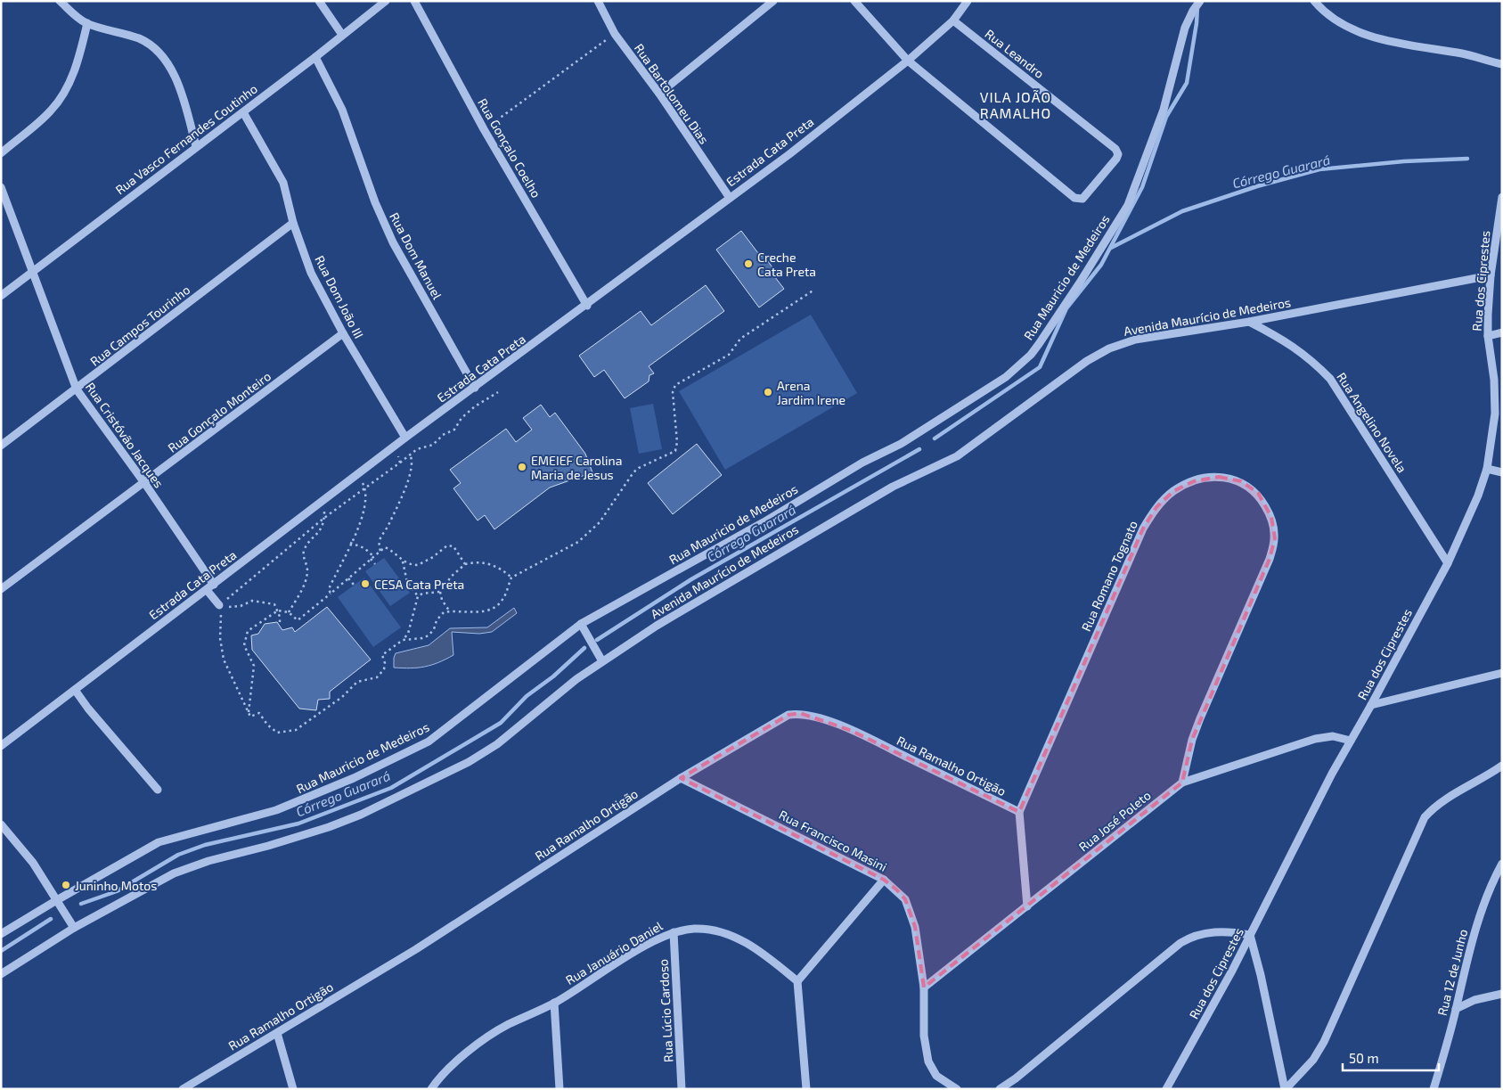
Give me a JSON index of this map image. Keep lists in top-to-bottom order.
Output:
{
  "streets": {
    "street": [
      "Rua Leandro",
      "Rua Bartolomeu Dias",
      "Rua Vasco Fernandes Coutinho",
      "Rua Gonçalo Coelho",
      "Estrada Cata Preta",
      "Rua Dom Manuel",
      "Rua Mauricio de Medeiros",
      "Rua dos Ciprestes",
      "Rua Dom João III",
      "Avenida Maurício de Medeiros",
      "Rua Campos Tourinho",
      "Rua Gonçalo Monteiro",
      "Rua Angelino Novela",
      "Rua Cristóvão Jacques",
      "Rua Romano Tognato",
      "Rua Ramalho Ortigão",
      "Rua José Poleto",
      "Rua Francisco Masini",
      "Rua Januário Daniel",
      "Rua 12 de Junho",
      "Rua Lúcio Cardoso"
    ]
  },
  "crossings": [
    ["Rua Leandro", "Estrada Cata Preta"],
    ["Rua Bartolomeu Dias", "Estrada Cata Preta"],
    ["Rua Vasco Fernandes Coutinho", "Rua Dom Manuel"],
    ["Rua Vasco Fernandes Coutinho", "Rua Dom João III"],
    ["Rua Vasco Fernandes Coutinho", "Rua Cristóvão Jacques"],
    ["Rua Gonçalo Coelho", "Estrada Cata Preta"],
    ["Estrada Cata Preta", "Rua Dom Manuel"],
    ["Estrada Cata Preta", "Rua Dom João III"],
    ["Estrada Cata Preta", "Rua Cristóvão Jacques"],
    ["Rua dos Ciprestes", "Avenida Maurício de Medeiros"],
    ["Rua dos Ciprestes", "Rua Angelino Novela"],
    ["Rua dos Ciprestes", "Rua José Poleto"],
    ["Rua Dom João III", "Rua Campos Tourinho"],
    ["Rua Dom João III", "Rua Gonçalo Monteiro"],
    ["Avenida Maurício de Medeiros", "Rua Angelino Novela"],
    ["Rua Campos Tourinho", "Rua Cristóvão Jacques"],
    ["Rua Gonçalo Monteiro", "Rua Cristóvão Jacques"],
    ["Rua Romano Tognato", "Rua Ramalho Ortigão"],
    ["Rua Romano Tognato", "Rua José Poleto"],
    ["Rua Ramalho Ortigão", "Rua Francisco Masini"],
    ["Rua José Poleto", "Rua Francisco Masini"],
    ["Rua Januário Daniel", "Rua Lúcio Cardoso"]
  ],
  "districts": ["VILA JOÃO RAMALHO"],
  "water": ["Córrego Guarará"],
  "places": [
    "Creche Cata Preta",
    "Arena Jardim Irene",
    "EMEIEF Carolina Maria de Jesus",
    "CESA Cata Preta",
    "Juninho Motos"
  ],
  "scale_bar": "50 m"
}
